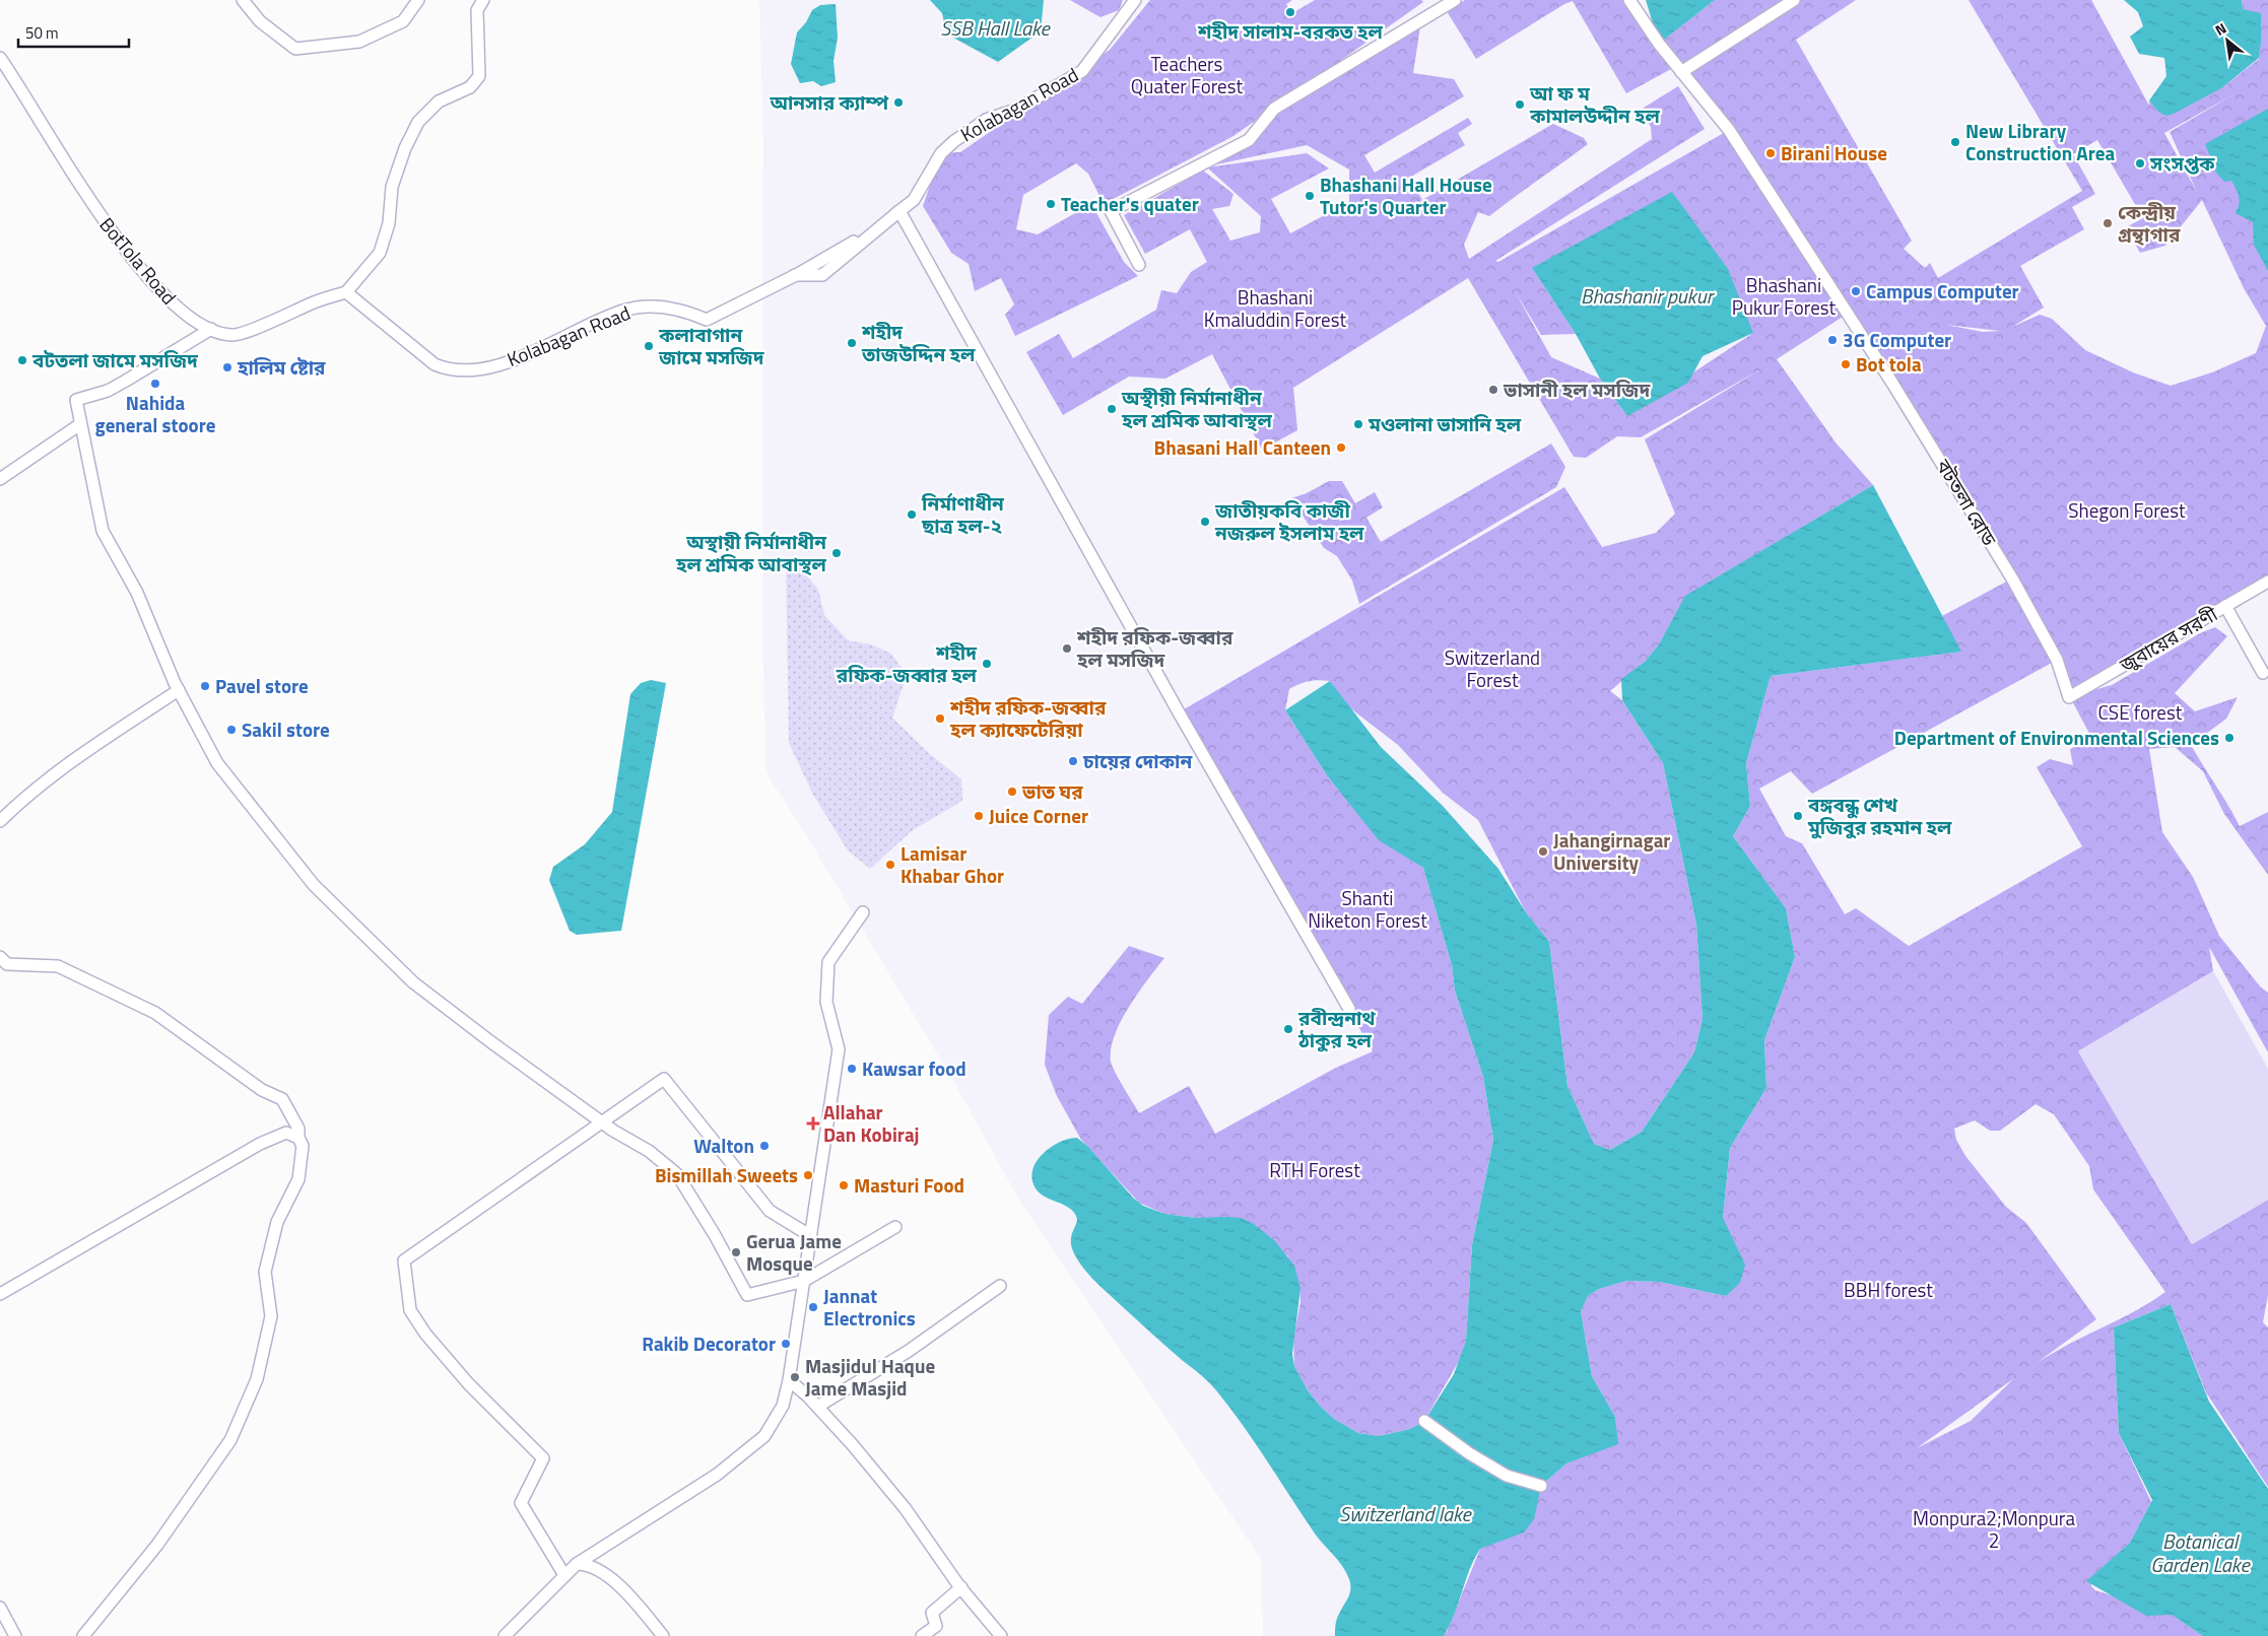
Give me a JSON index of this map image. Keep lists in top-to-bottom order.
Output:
{
  "streets": {
    "street": [
      "Kolabagan Road",
      "BotTola Road",
      "বটতলা রোড",
      "জুবায়ের সরণী"
    ]
  },
  "crossings": [
    ["Kolabagan Road", "BotTola Road"],
    ["বটতলা রোড", "জুবায়ের সরণী"]
  ],
  "water": [
    "SSB Hall Lake",
    "Bhashanir pukur",
    "Switzerland lake",
    "Botanical Garden Lake"
  ],
  "parks": [
    "Teachers Quater Forest",
    "Bhashani Pukur Forest",
    "Bhashani Kmaluddin Forest",
    "Shegon Forest",
    "Switzerland Forest",
    "CSE forest",
    "Shanti Niketon Forest",
    "RTH Forest",
    "BBH forest",
    "Monpura2;Monpura 2"
  ],
  "places": {
    "other": [
      "শহীদ সালাম-বরকত হল",
      "আনসার ক্যাম্প",
      "আ ফ ম কামালউদ্দীন হল",
      "New Library Construction Area",
      "Birani House",
      "সংসপ্তক",
      "Bhashani Hall House Tutor's Quarter",
      "Teacher's quater",
      "কেন্দ্রীয় গ্রন্থাগার",
      "Campus Computer",
      "3G Computer",
      "শহীদ তাজউদ্দিন হল",
      "কলাবাগান জামে মসজিদ",
      "বটতলা জামে মসজিদ",
      "Bot tola",
      "হালিম ষ্টোর",
      "Nahida general stoore",
      "ভাসানী হল মসজিদ",
      "অস্থীয়ী নির্মানাধীন হল শ্রমিক আবাস্থল",
      "মওলানা ভাসানি হল",
      "Bhasani Hall Canteen",
      "নির্মাণাধীন ছাত্র হল-২",
      "জাতীয়কবি কাজী নজরুল ইসলাম হল",
      "অস্থায়ী নির্মানাধীন হল শ্রমিক আবাস্থল",
      "শহীদ রফিক-জব্বার হল মসজিদ",
      "শহীদ রফিক-জব্বার হল",
      "Pavel store",
      "শহীদ রফিক-জব্বার হল ক্যাফেটেরিয়া",
      "Sakil store",
      "Department of Environmental Sciences",
      "চায়ের দোকান",
      "ভাত ঘর",
      "Juice Corner",
      "বঙ্গবন্ধু শেখ মুজিবুর রহমান হল",
      "Jahangirnagar University",
      "Lamisar Khabar Ghor",
      "রবীন্দ্রনাথ ঠাকুর হল",
      "Kawsar food",
      "Walton",
      "Bismillah Sweets",
      "Masturi Food",
      "Gerua Jame Mosque",
      "Jannat Electronics",
      "Rakib Decorator",
      "Masjidul Haque Jame Masjid"
    ],
    "health": ["Allahar Dan Kobiraj"]
  },
  "scale_bar": "50 m",
  "north": "top left"
}
